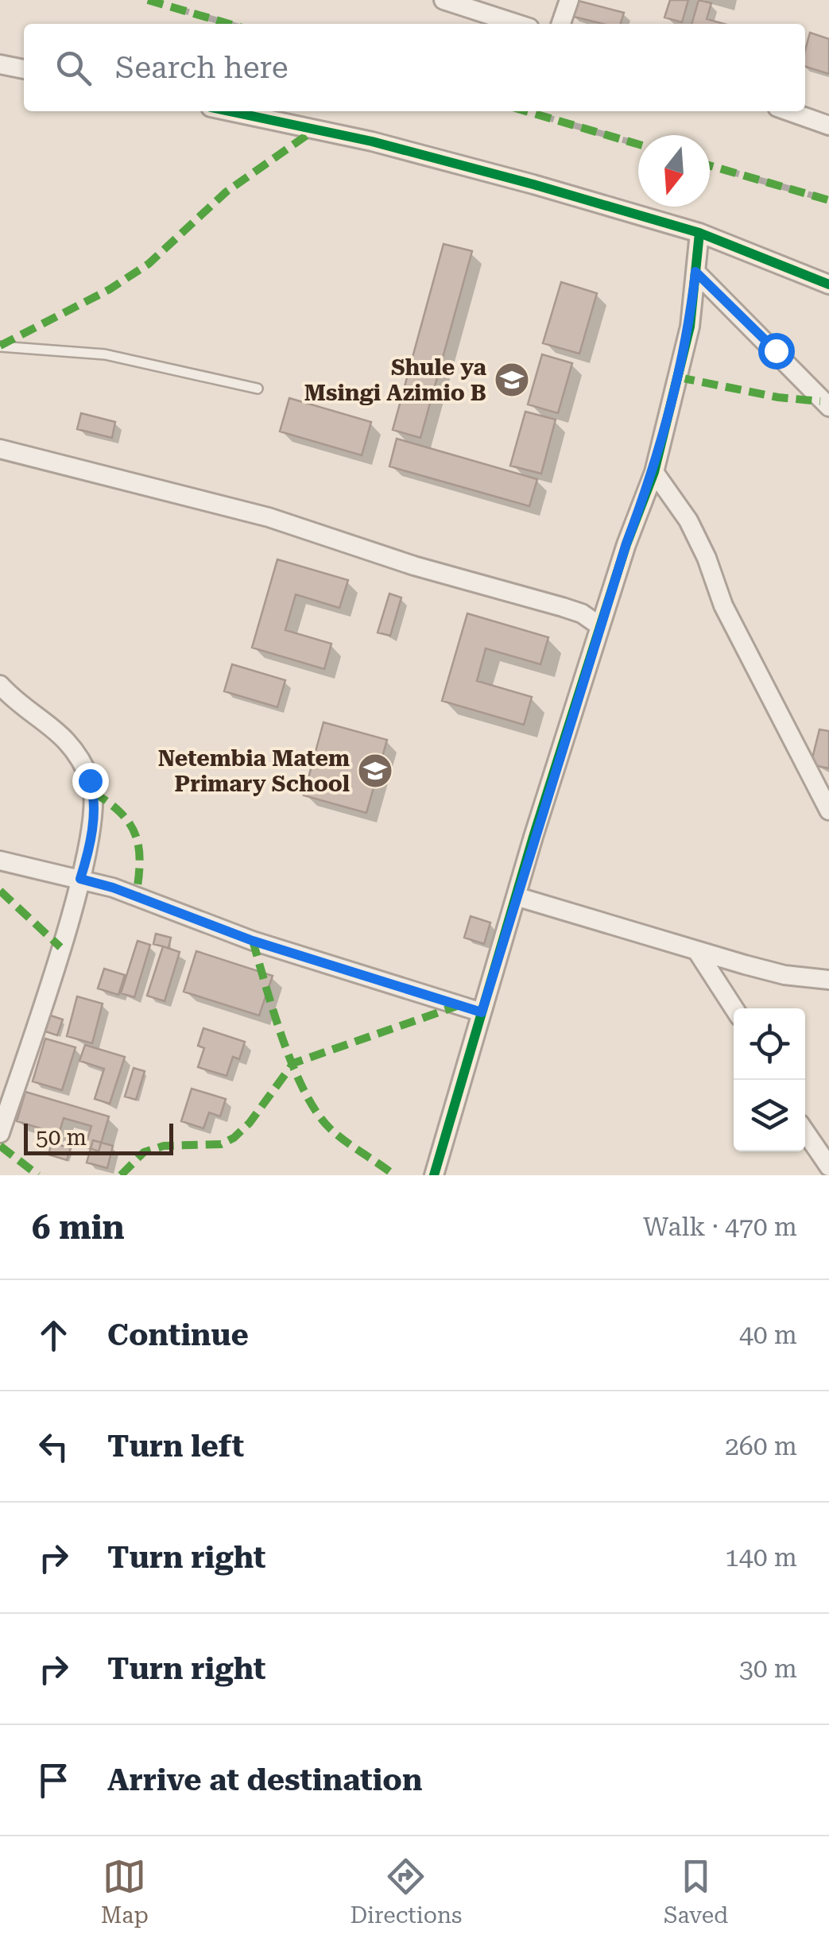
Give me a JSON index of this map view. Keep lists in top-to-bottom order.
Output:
{
  "places": {
    "school or university": ["Shule ya Msingi Azimio B", "Netembia Matem Primary School"]
  },
  "scale_bar": "50 m",
  "north": "bottom",
  "page": {
    "search": "Search here",
    "scale": "50 m",
    "heading": ["6 min", "Walk · 470 m"],
    "list": [
      ["Continue", "40 m"],
      ["Turn left", "260 m"],
      ["Turn right", "140 m"],
      ["Turn right", "30 m"],
      "Arrive at destination"
    ],
    "nav": ["Map", "Directions", "Saved"]
  }
}
